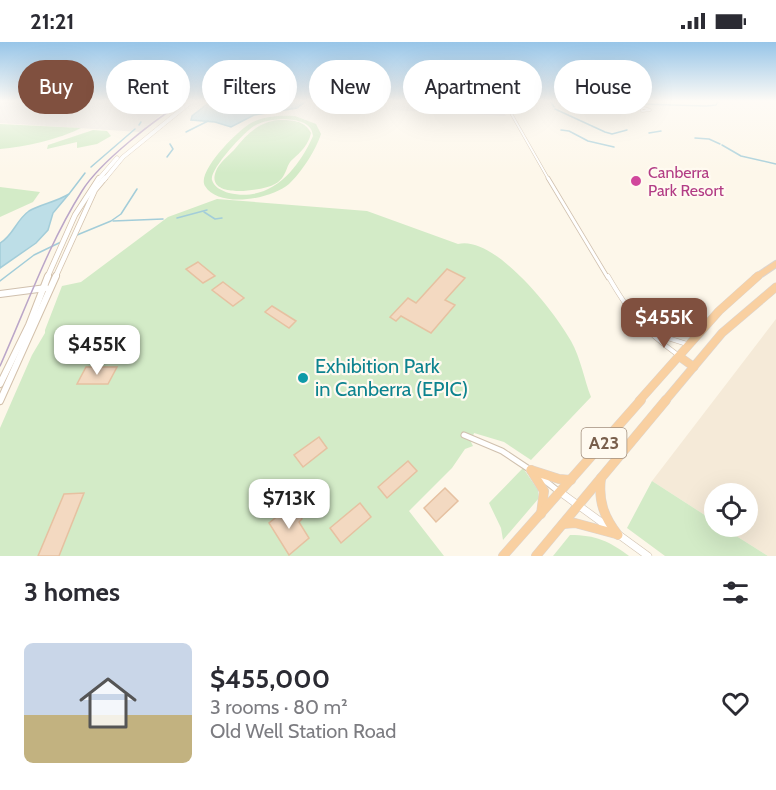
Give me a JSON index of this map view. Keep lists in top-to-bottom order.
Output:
{
  "streets": {
    "highway": ["A23"]
  },
  "places": ["Canberra Park Resort", "Exhibition Park in Canberra (EPIC)"],
  "page": {
    "status": "21:21",
    "chip": [
      "Buy",
      "Rent",
      "Filters",
      "New",
      "Apartment",
      "House"
    ],
    "price": ["$455K", "$455K", "$713K"],
    "heading": "3 homes",
    "list": [
      {
        "name": "$455,000",
        "note": "3 rooms · 80 m² · Old Well Station Road"
      }
    ]
  }
}
